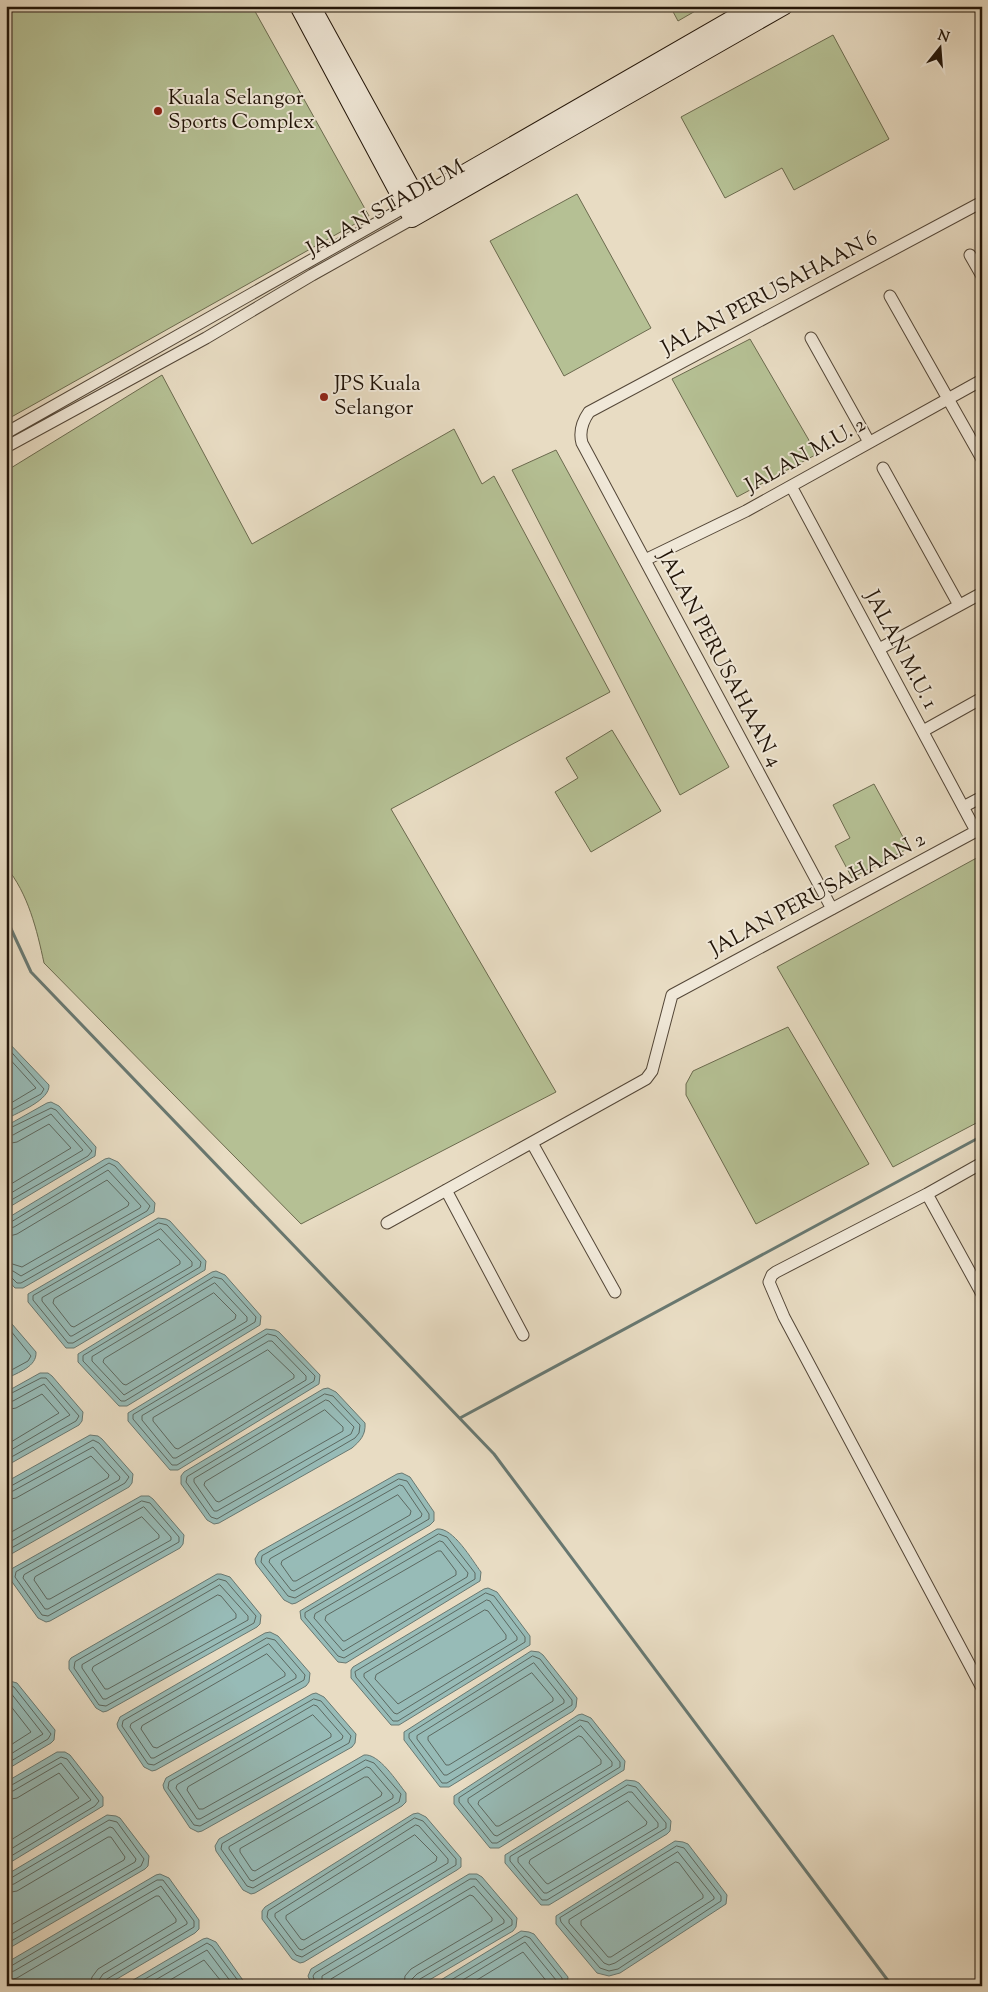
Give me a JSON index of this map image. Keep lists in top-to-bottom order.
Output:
{
  "streets": {
    "street": [
      "JALAN STADIUM",
      "JALAN PERUSAHAAN 6",
      "JALAN M.U. 2",
      "JALAN M.U. 1",
      "JALAN PERUSAHAAN 4",
      "JALAN PERUSAHAAN 2"
    ]
  },
  "crossings": [
    ["JALAN PERUSAHAAN 6", "JALAN PERUSAHAAN 4"],
    ["JALAN M.U. 2", "JALAN M.U. 1"],
    ["JALAN M.U. 2", "JALAN PERUSAHAAN 4"],
    ["JALAN M.U. 1", "JALAN PERUSAHAAN 2"],
    ["JALAN PERUSAHAAN 4", "JALAN PERUSAHAAN 2"]
  ],
  "places": ["Kuala Selangor Sports Complex", "JPS Kuala Selangor"],
  "north": "top"
}
